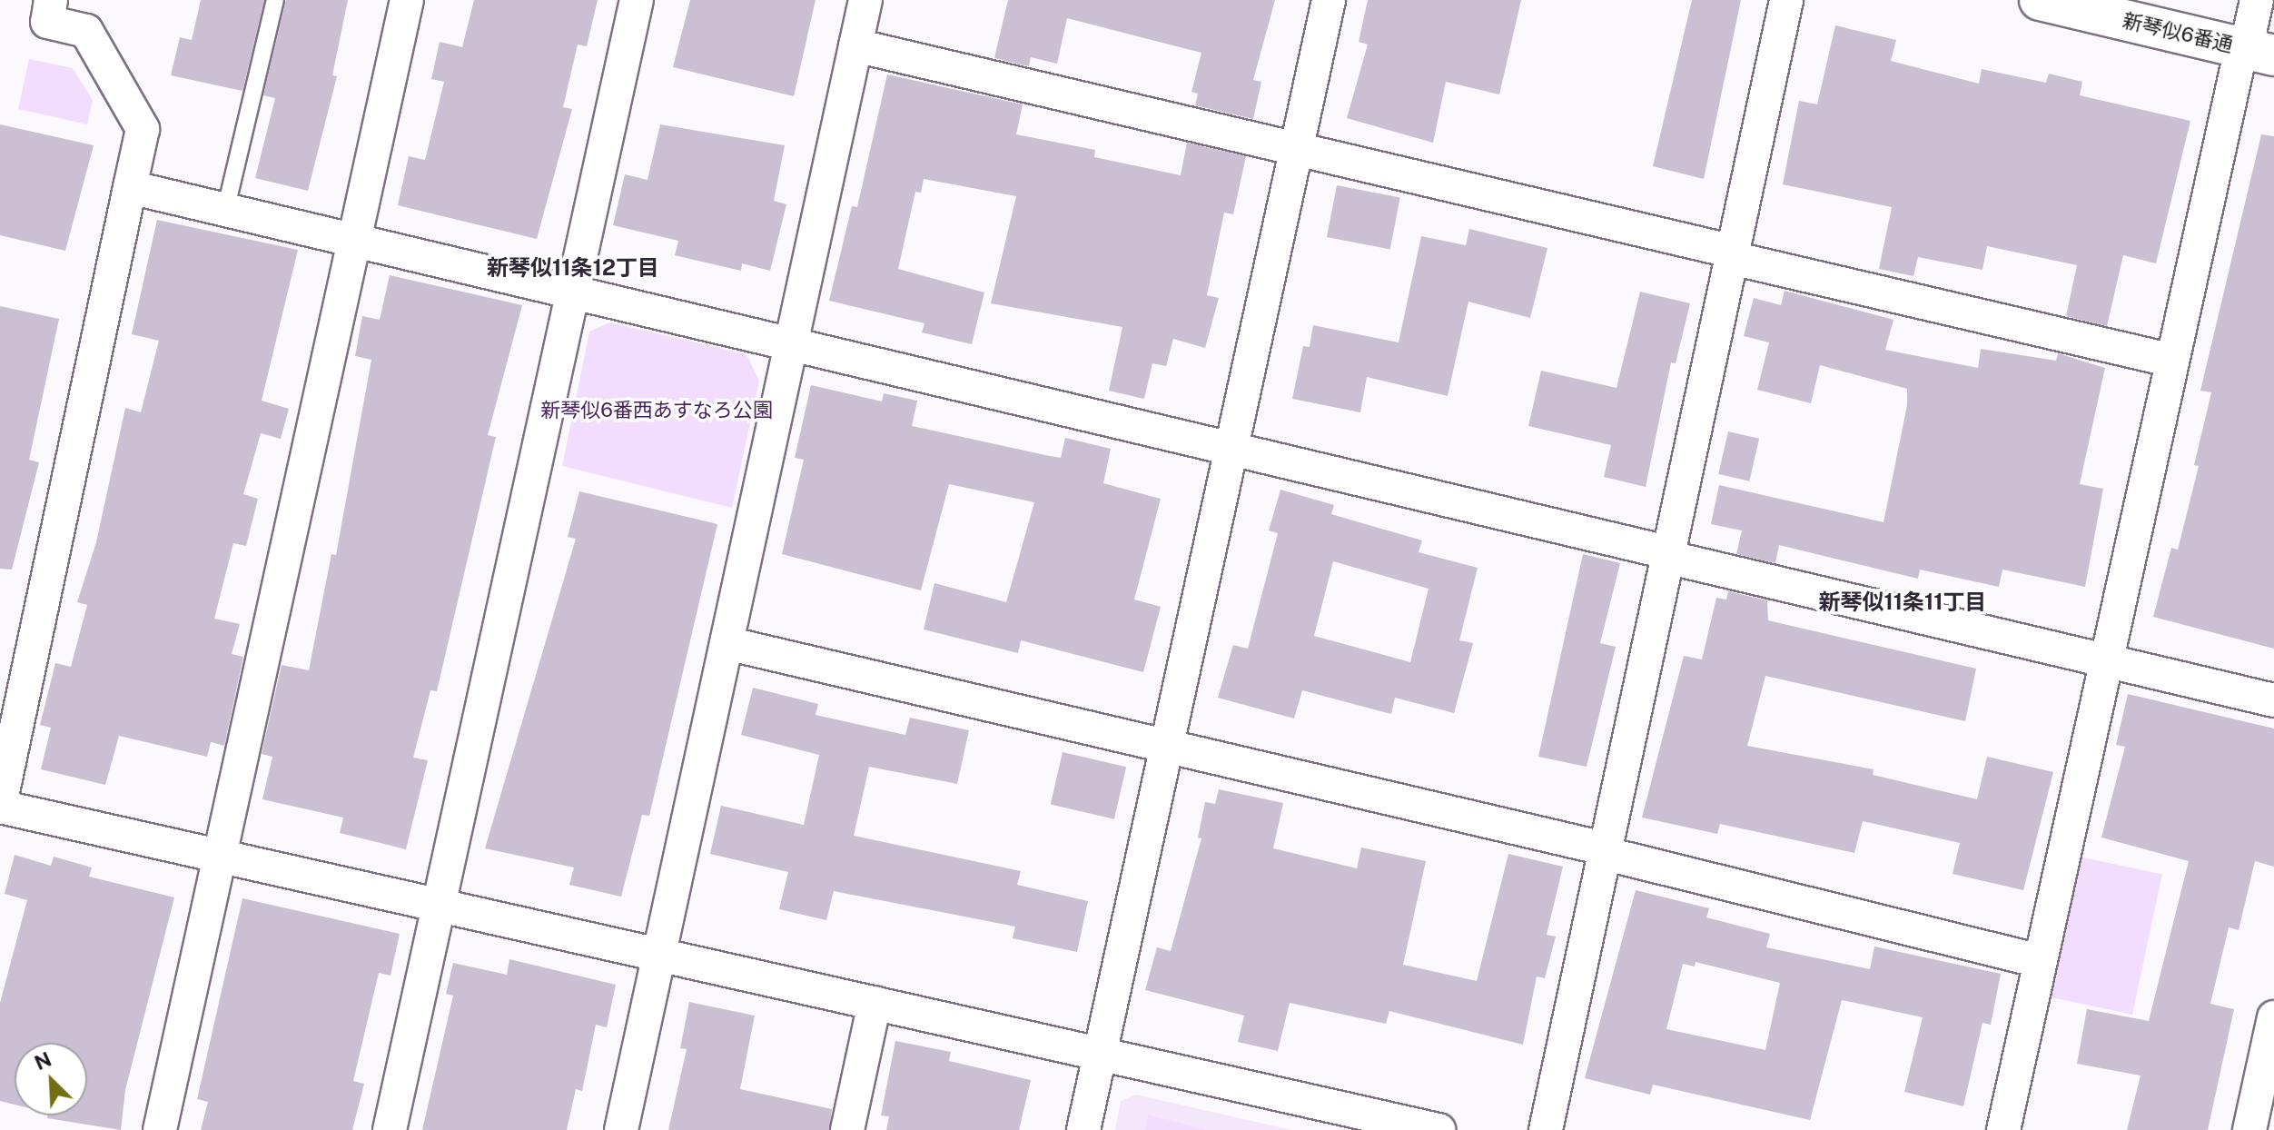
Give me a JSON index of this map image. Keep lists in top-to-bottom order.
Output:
{
  "streets": {
    "street": ["新琴似6番通"]
  },
  "districts": ["新琴似11条12丁目", "新琴似11条11丁目"],
  "parks": ["新琴似6番西あすなろ公園"],
  "north": "top left"
}
